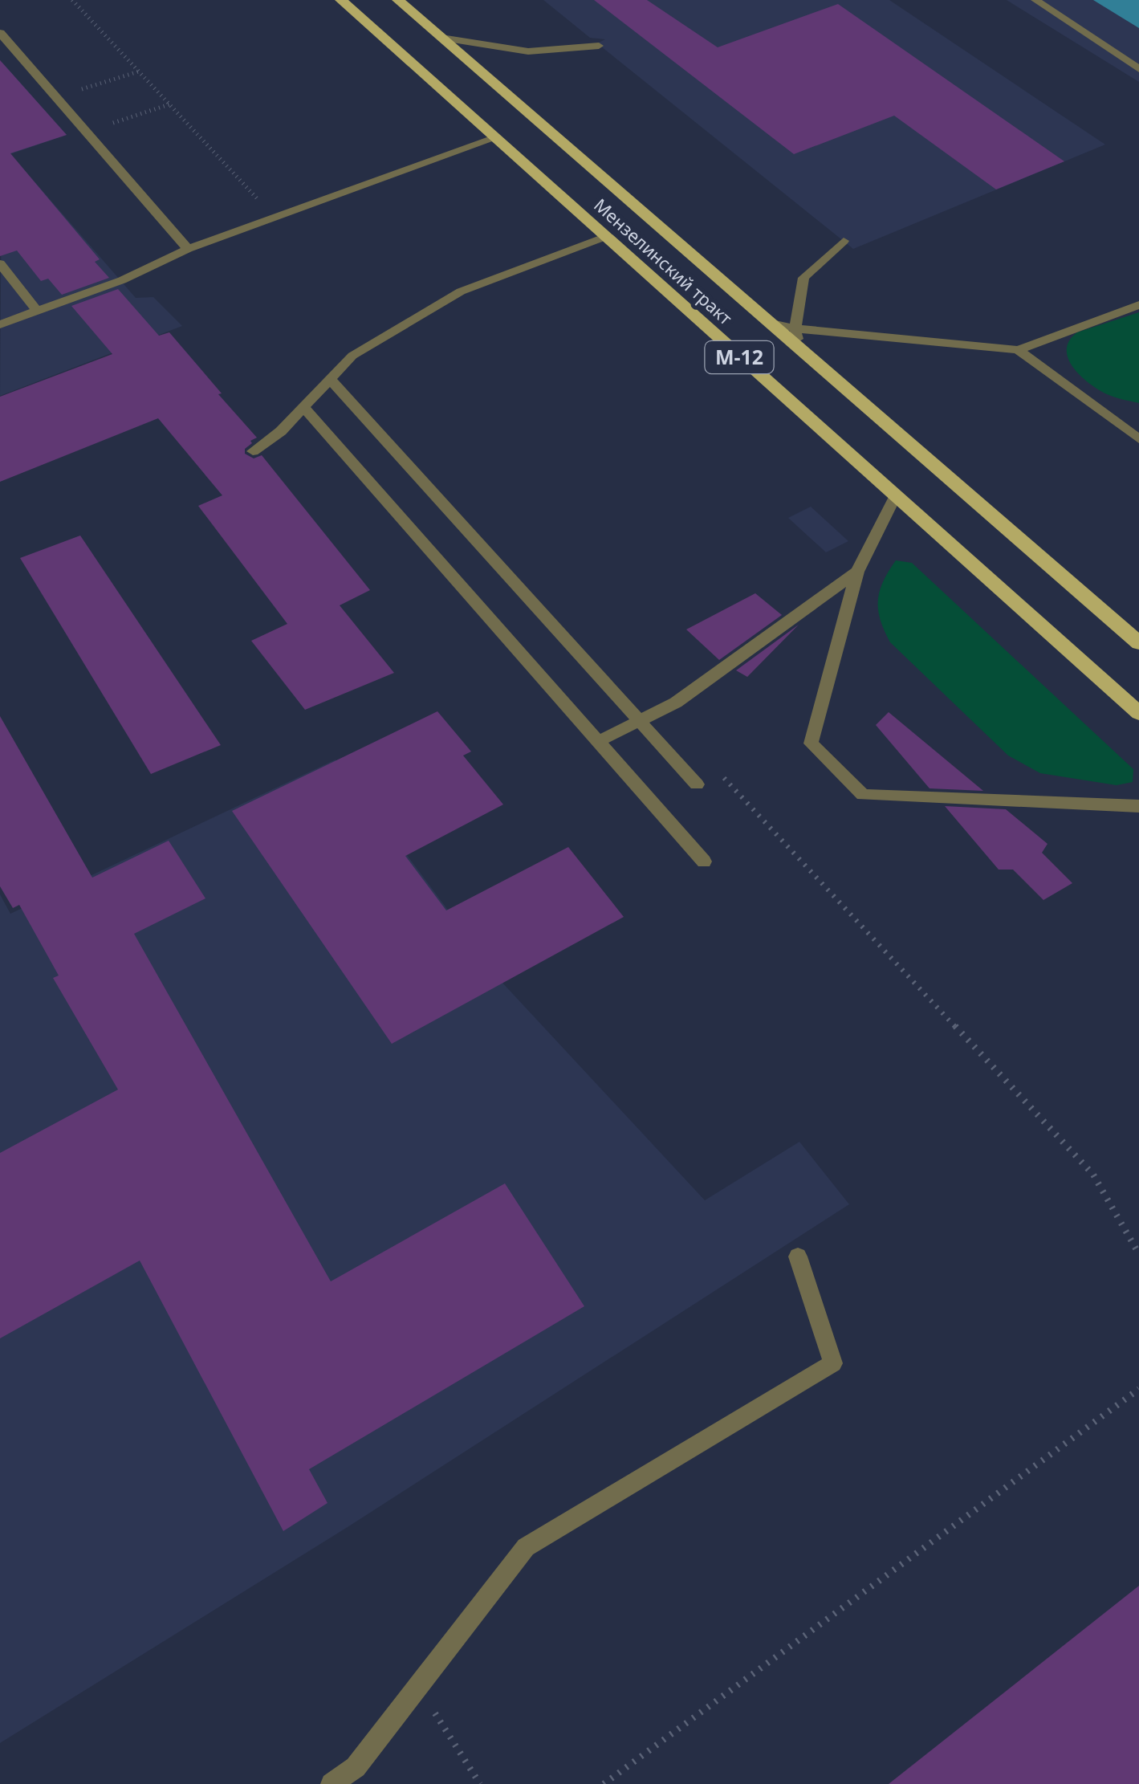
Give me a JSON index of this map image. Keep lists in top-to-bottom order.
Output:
{
  "streets": {
    "main road": ["Мензелинский тракт", "М-12"]
  }
}
